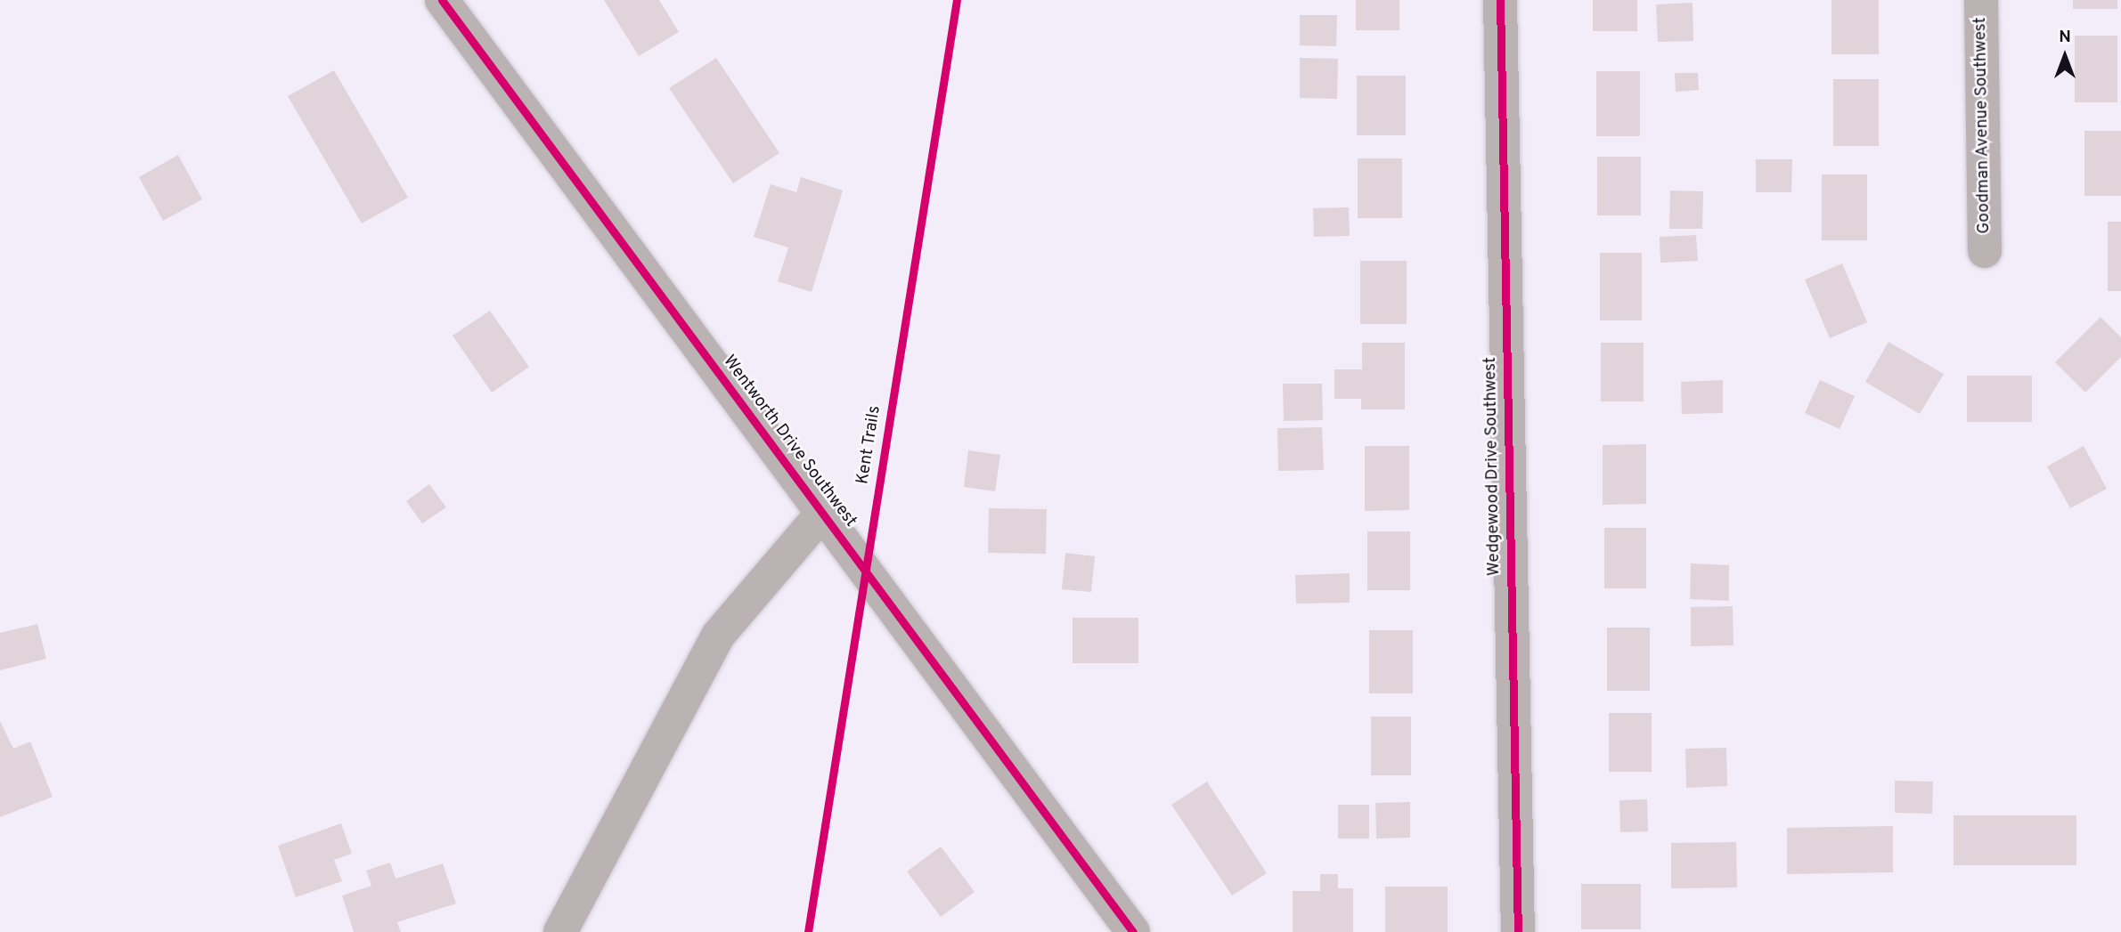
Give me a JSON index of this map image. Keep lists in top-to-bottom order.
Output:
{
  "streets": {
    "street": ["Goodman Avenue Southwest", "Wentworth Drive Southwest", "Wedgewood Drive Southwest"],
    "cycle path": ["Kent Trails"]
  },
  "north": "top"
}
